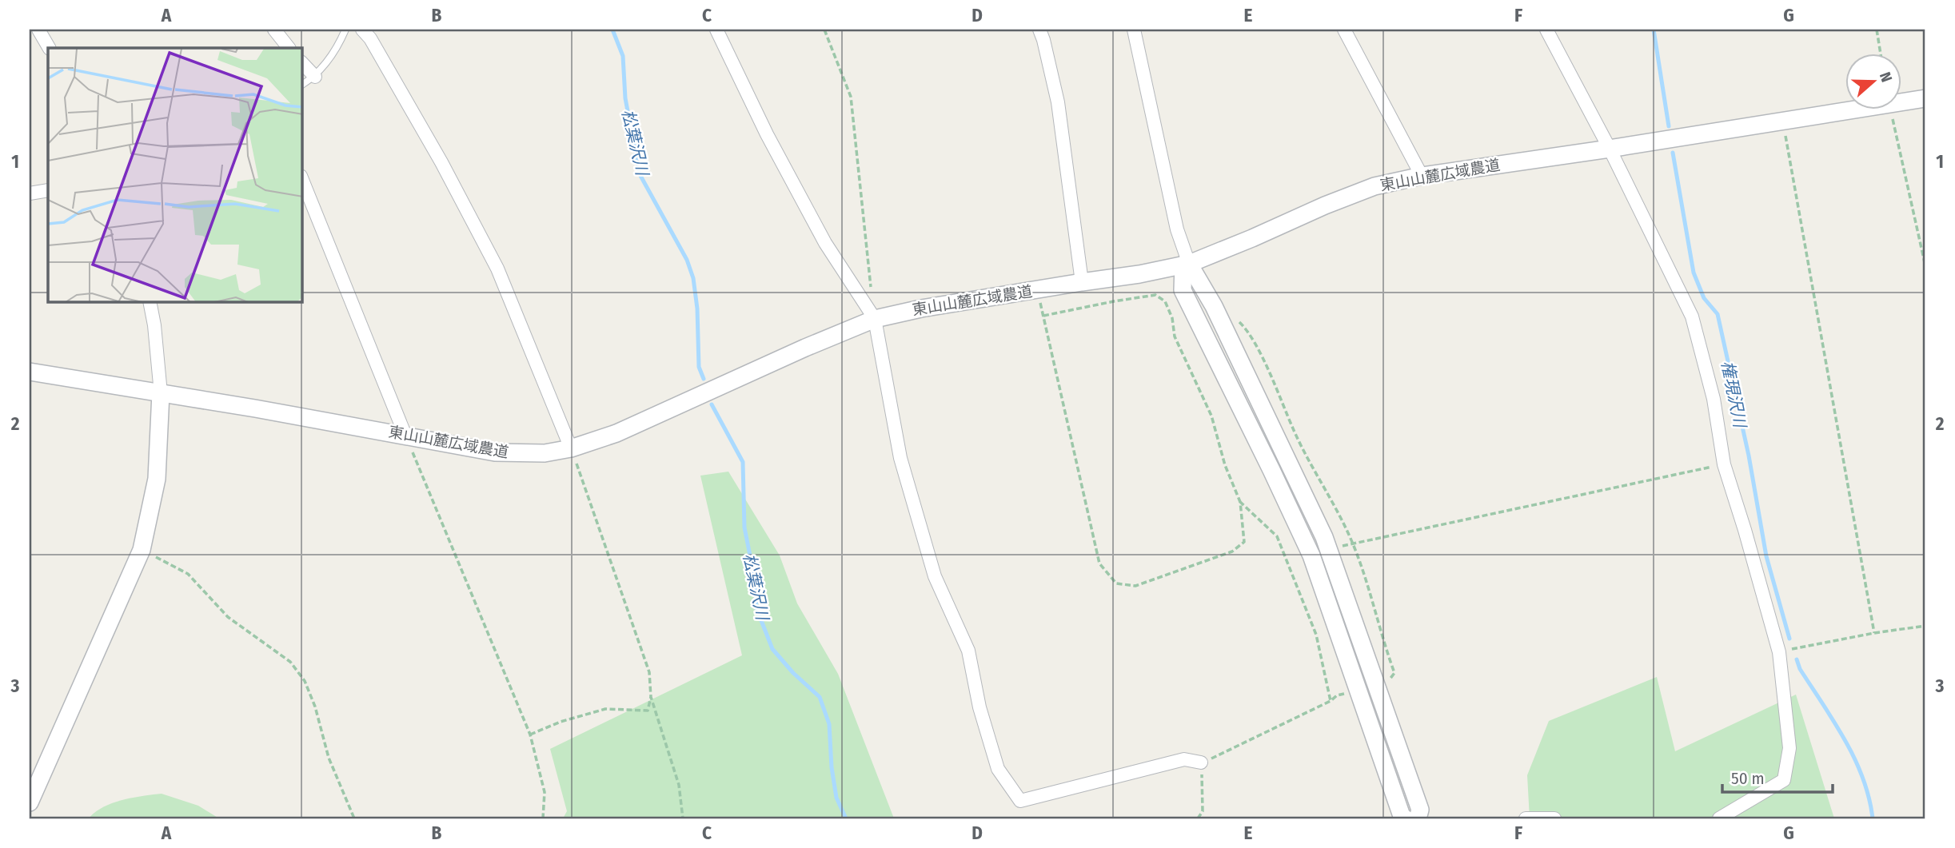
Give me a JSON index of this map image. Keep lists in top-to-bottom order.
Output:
{
  "streets": {
    "street": ["東山山麓広域農道"]
  },
  "water": ["松葉沢川", "権現沢川"],
  "scale_bar": "50 m",
  "north": "right",
  "grid": {
    "columns": [
      "A",
      "B",
      "C",
      "D",
      "E",
      "F",
      "G"
    ],
    "rows": ["1", "2", "3"]
  }
}
